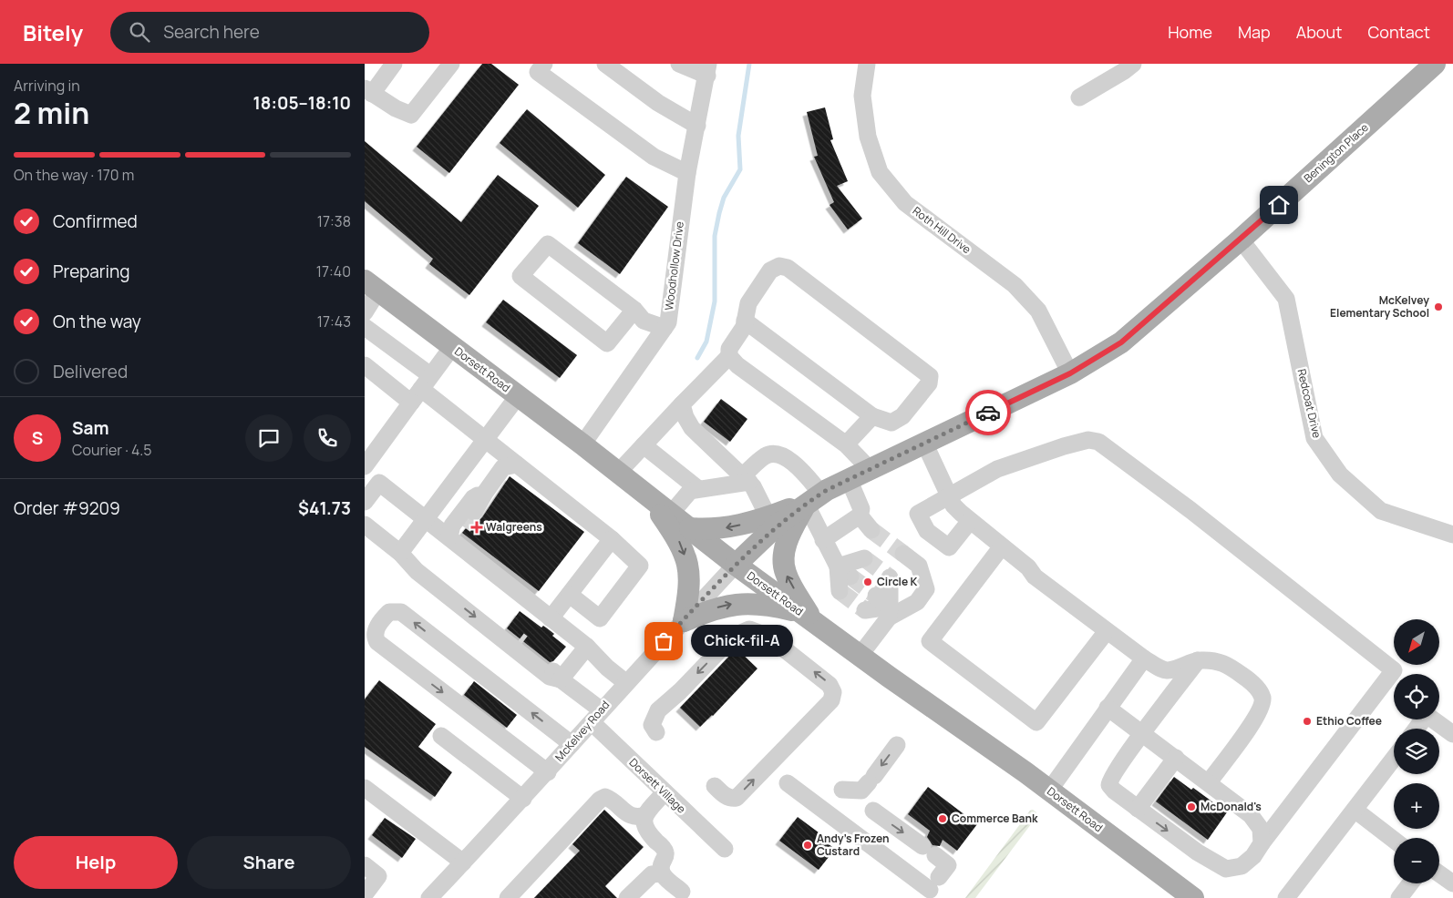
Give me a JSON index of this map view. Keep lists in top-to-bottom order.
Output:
{
  "streets": {
    "main road": ["Benington Place", "Dorsett Road"],
    "street": [
      "Roth Hill Drive",
      "Woodhollow Drive",
      "Redcoat Drive",
      "McKelvey Road",
      "Dorsett Village"
    ]
  },
  "crossings": [
    ["Benington Place", "Roth Hill Drive"],
    ["Benington Place", "Dorsett Road"],
    ["Benington Place", "Redcoat Drive"],
    ["Benington Place", "McKelvey Road"],
    ["Woodhollow Drive", "Dorsett Road"],
    ["Dorsett Road", "McKelvey Road"],
    ["McKelvey Road", "Dorsett Village"]
  ],
  "places": {
    "other": [
      "McKelvey Elementary School",
      "Circle K",
      "Chick-fil-A",
      "Ethio Coffee",
      "McDonald's",
      "Commerce Bank",
      "Andy's Frozen Custard"
    ],
    "health": ["Walgreens"]
  },
  "north": "bottom left",
  "page": {
    "header": "Bitely",
    "search": "Search here",
    "nav": [
      "Home",
      "Map",
      "About",
      "Contact"
    ],
    "heading": ["2 min", "Arriving in", "18:05–18:10"],
    "panel": [
      "Sam",
      "Courier · 4.5",
      "Order #9209",
      "$41.73"
    ],
    "bar": "On the way · 170 m",
    "list": [
      ["Confirmed", "17:38"],
      ["Preparing", "17:40"],
      ["On the way", "17:43"],
      "Delivered"
    ],
    "round": "S",
    "map_buttons": ["+", "−"],
    "bubble": "Chick-fil-A",
    "buttons": ["Help", "Share"]
  }
}
